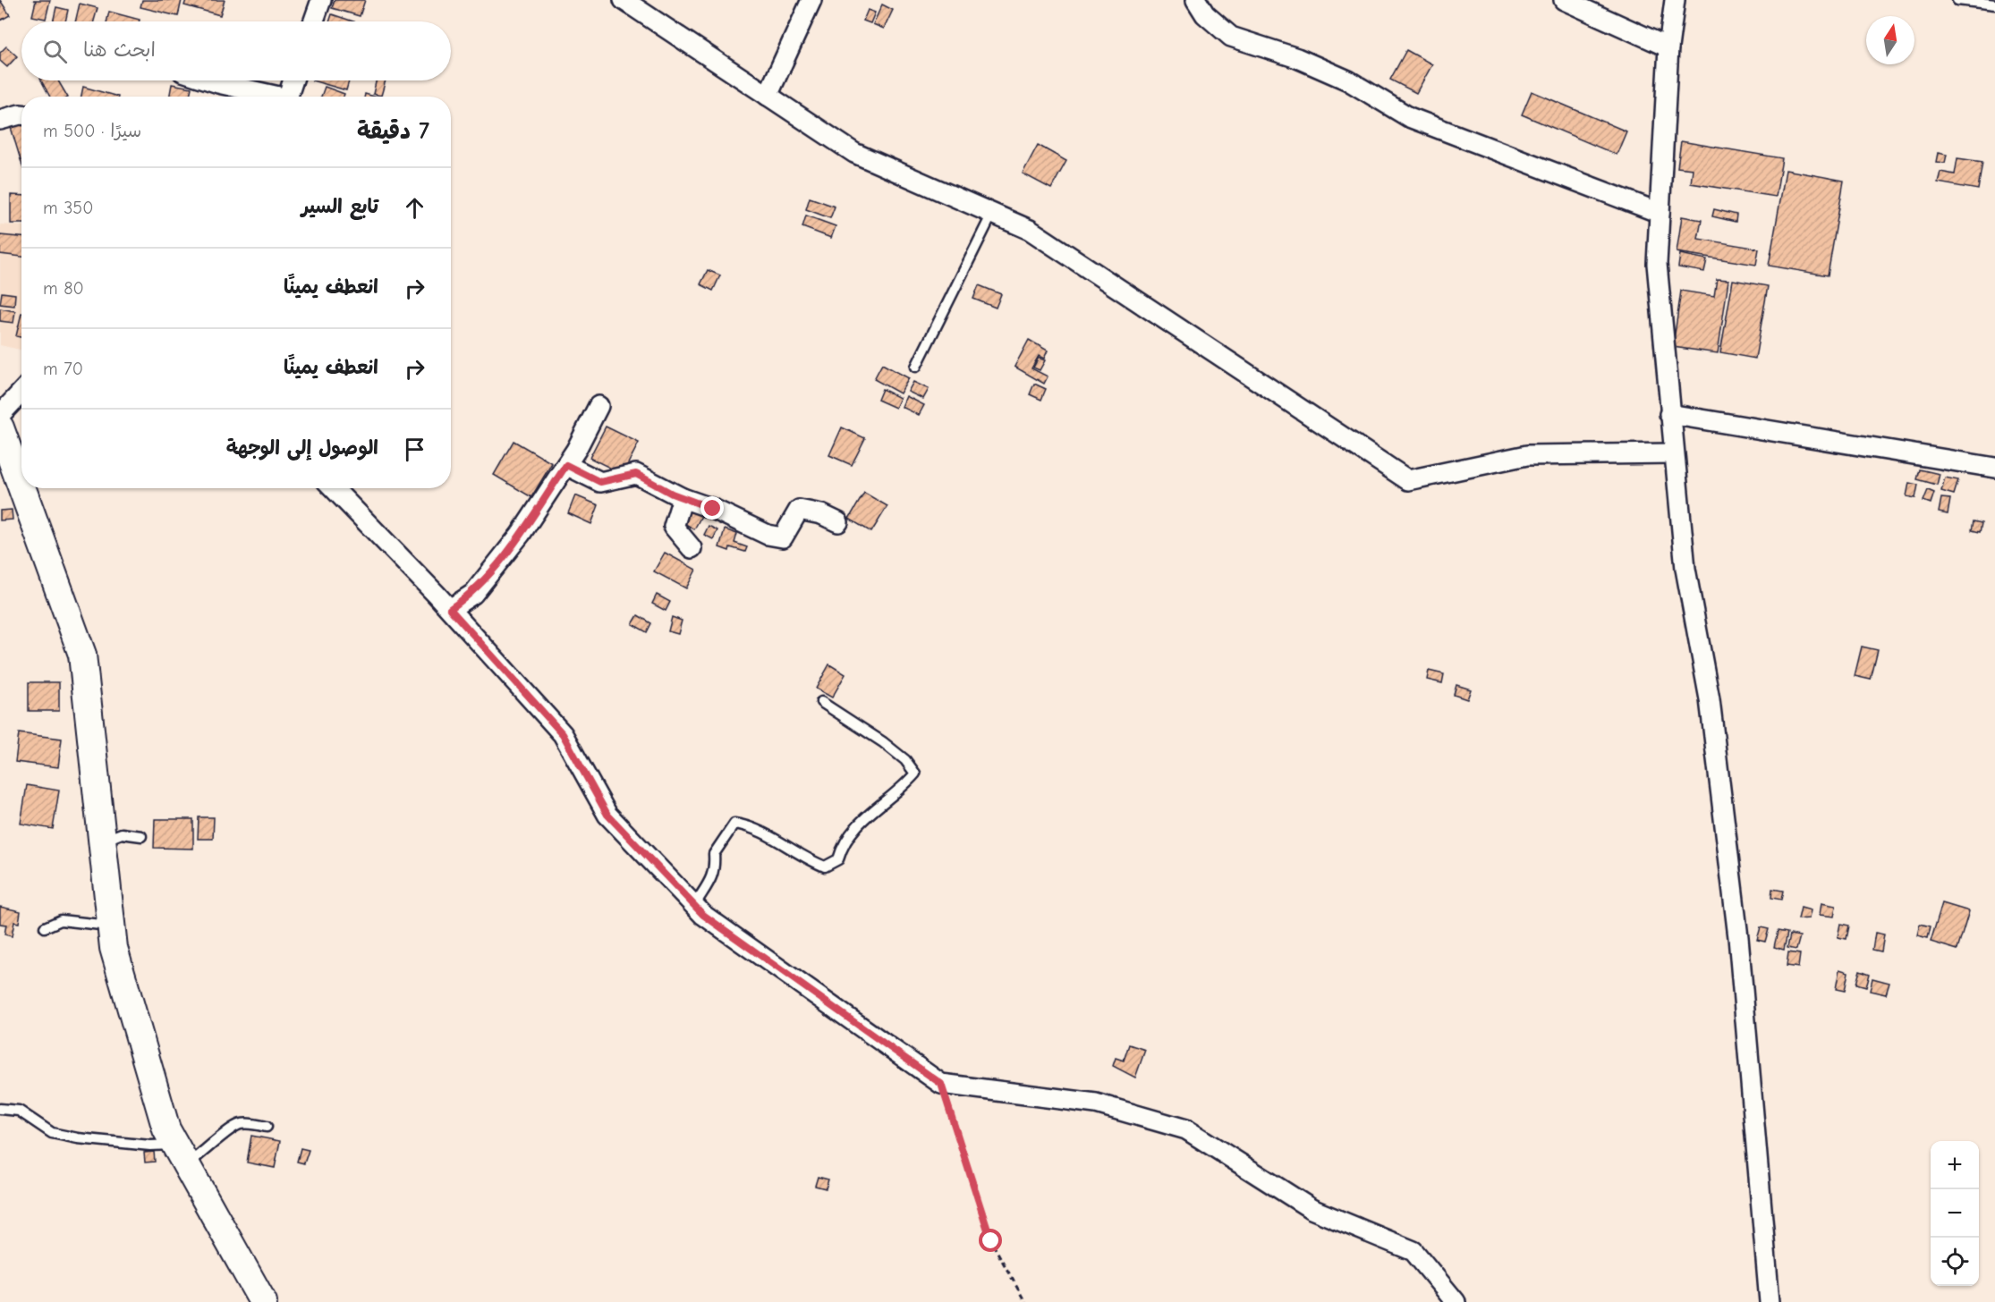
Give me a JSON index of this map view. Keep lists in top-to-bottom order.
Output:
{
  "north": "top",
  "page": {
    "search": "ابحث هنا",
    "heading": ["7 دقيقة", "سيرًا · 500 m"],
    "list": [
      ["تابع السير", "350 m"],
      ["انعطف يمينًا", "80 m"],
      ["انعطف يمينًا", "70 m"],
      "الوصول إلى الوجهة"
    ],
    "map_buttons": ["+", "−"]
  }
}
